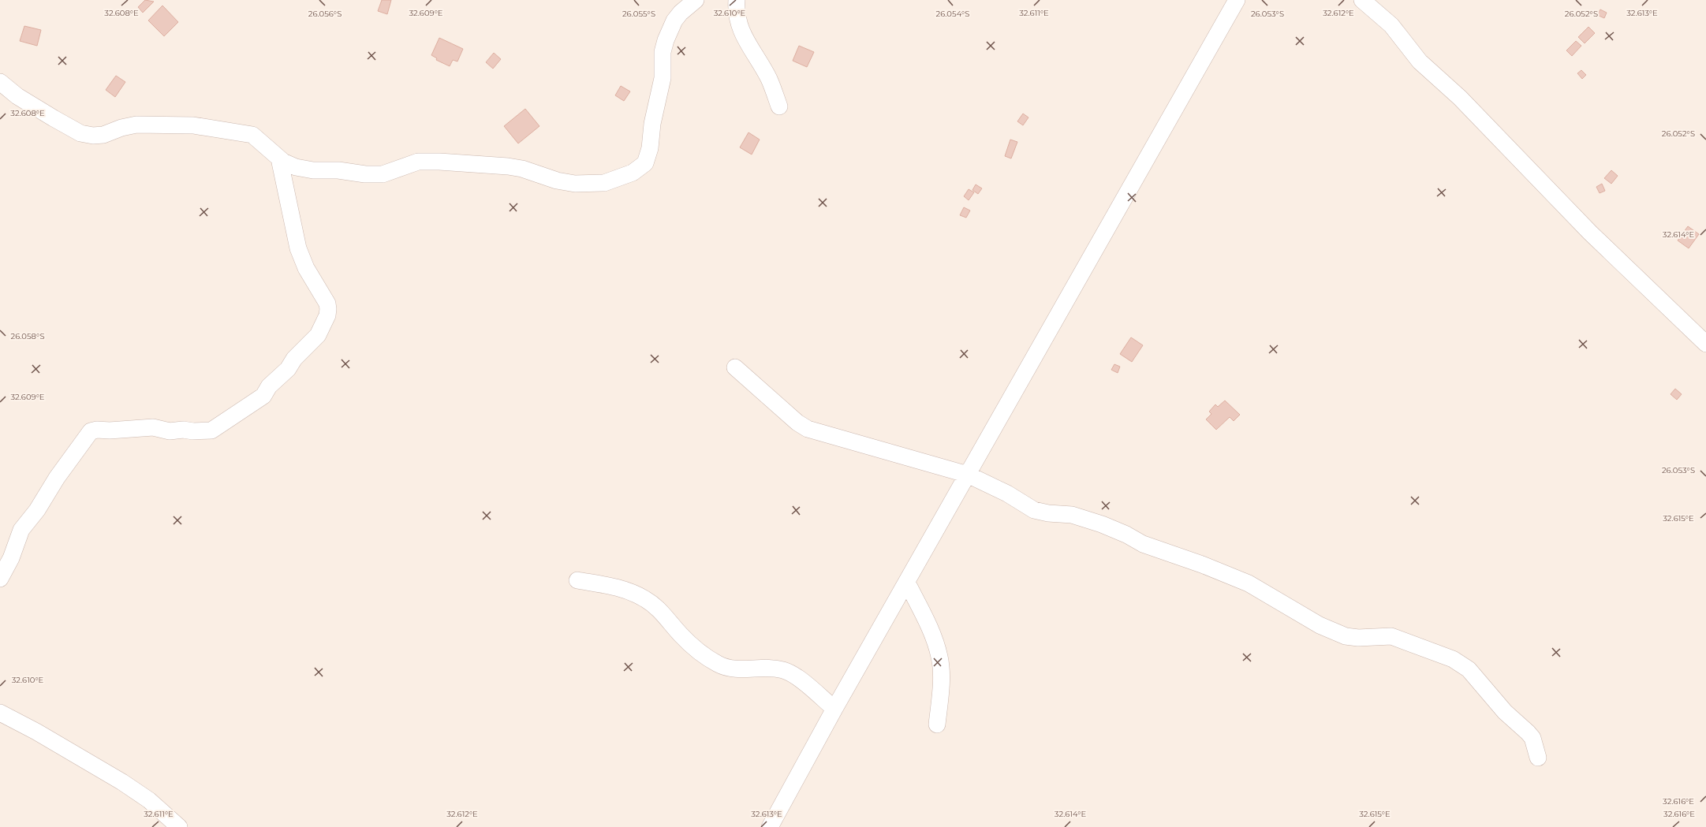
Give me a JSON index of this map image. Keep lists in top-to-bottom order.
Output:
{
  "coordinates": [
    "32.608°E",
    "32.609°E",
    "32.610°E",
    "32.611°E",
    "32.612°E",
    "32.613°E",
    "26.054°S",
    "26.053°S",
    "26.052°S",
    "26.056°S",
    "26.055°S",
    "32.614°E",
    "26.058°S",
    "32.615°E",
    "32.616°E"
  ]
}
